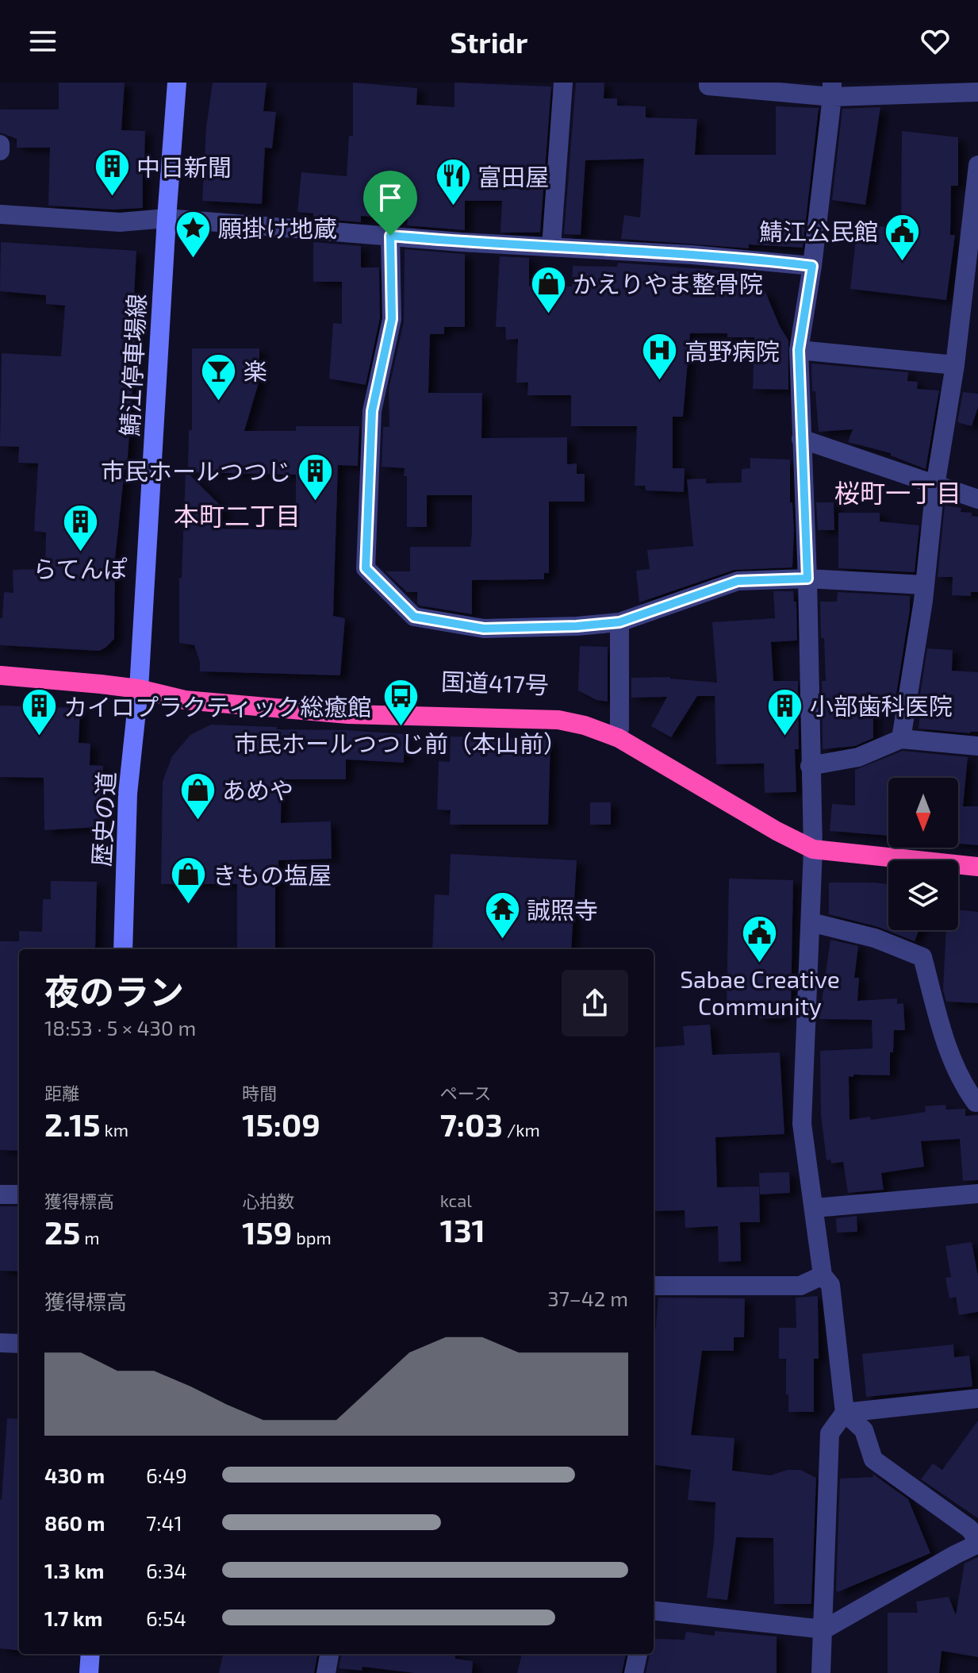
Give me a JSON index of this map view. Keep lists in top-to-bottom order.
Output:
{
  "streets": {
    "highway": ["国道417号"],
    "main road": ["鯖江停車場線", "歴史の道"]
  },
  "crossings": [
    ["鯖江停車場線", "国道417号"],
    ["鯖江停車場線", "歴史の道"],
    ["国道417号", "歴史の道"]
  ],
  "districts": ["桜町一丁目", "本町二丁目"],
  "places": {
    "building": [
      "中日新聞",
      "市民ホールつつじ",
      "らてんぽ",
      "小部歯科医院",
      "カイロプラクティック総癒館"
    ],
    "restaurant": ["富田屋"],
    "place": ["願掛け地蔵"],
    "public building": ["鯖江公民館", "Sabae Creative Community"],
    "shop": ["かえりやま整骨院", "あめや", "きもの塩屋"],
    "hospital": ["高野病院"],
    "bar": ["楽"],
    "bus stop": ["市民ホールつつじ前（本山前）"],
    "temple": ["誠照寺"]
  },
  "north": "bottom",
  "page": {
    "header": "Stridr",
    "heading": ["夜のラン", "18:53 · 5 × 430 m"],
    "stats": [
      ["距離", "2.15 km"],
      ["時間", "15:09"],
      ["ペース", "7:03 /km"],
      ["獲得標高", "25 m"],
      ["心拍数", "159 bpm"],
      ["kcal", "131"]
    ],
    "chart": ["獲得標高", "37–42 m"],
    "list": [
      {
        "name": "430 m",
        "note": "6:49"
      },
      {
        "name": "860 m",
        "note": "7:41"
      },
      {
        "name": "1.3 km",
        "note": "6:34"
      },
      {
        "name": "1.7 km",
        "note": "6:54"
      }
    ]
  }
}
